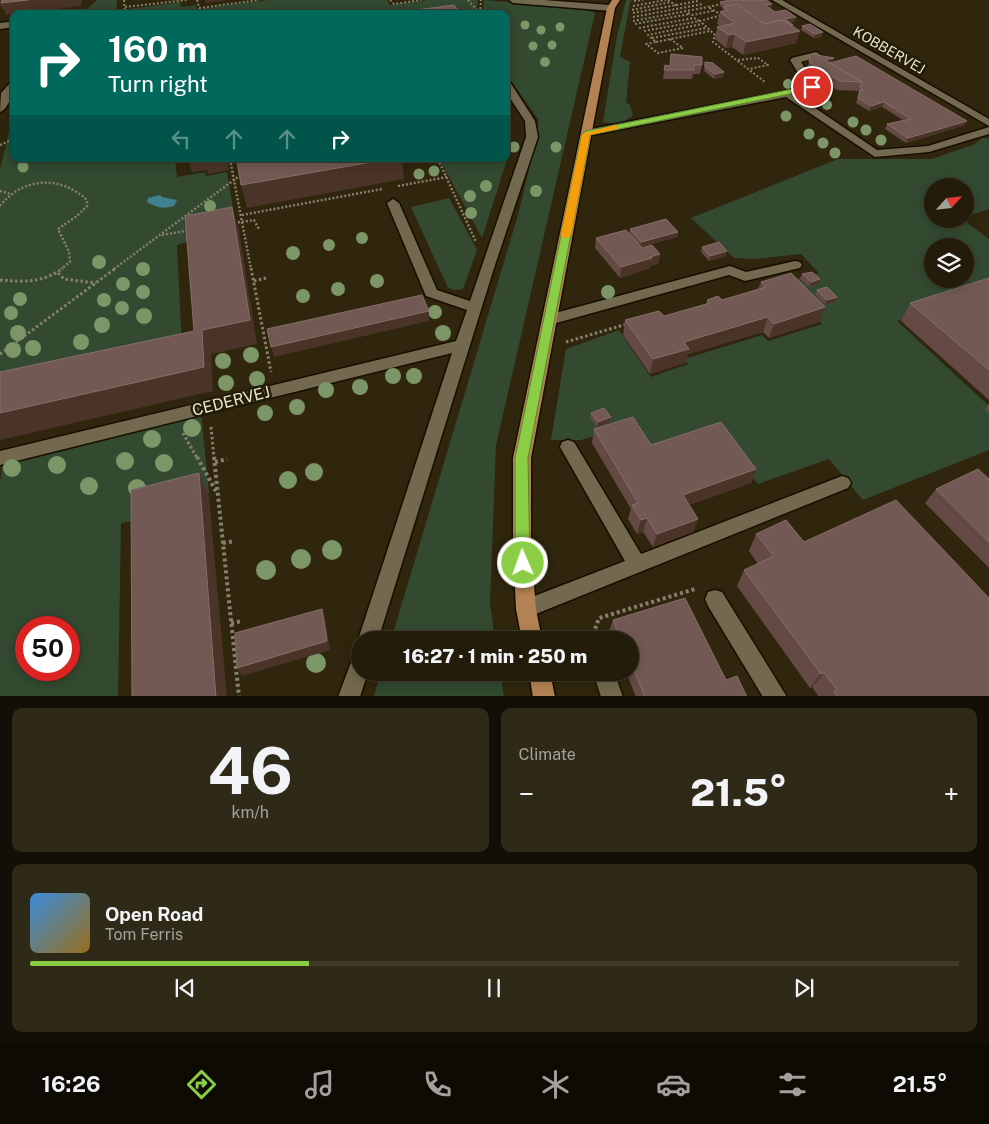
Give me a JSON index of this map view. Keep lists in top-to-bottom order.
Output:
{
  "streets": {
    "street": ["KOBBERVEJ", "CEDERVEJ"]
  },
  "north": "top right",
  "page": {
    "turn": ["160 m", "Turn right"],
    "limit": "50",
    "trip": "16:27 · 1 min · 250 m",
    "tile": [
      ["46", "km/h"],
      "Climate"
    ],
    "heat": ["−", "21.5°", "+"],
    "song": ["Open Road", "Tom Ferris"],
    "tabs": ["16:26", "21.5°"]
  }
}
